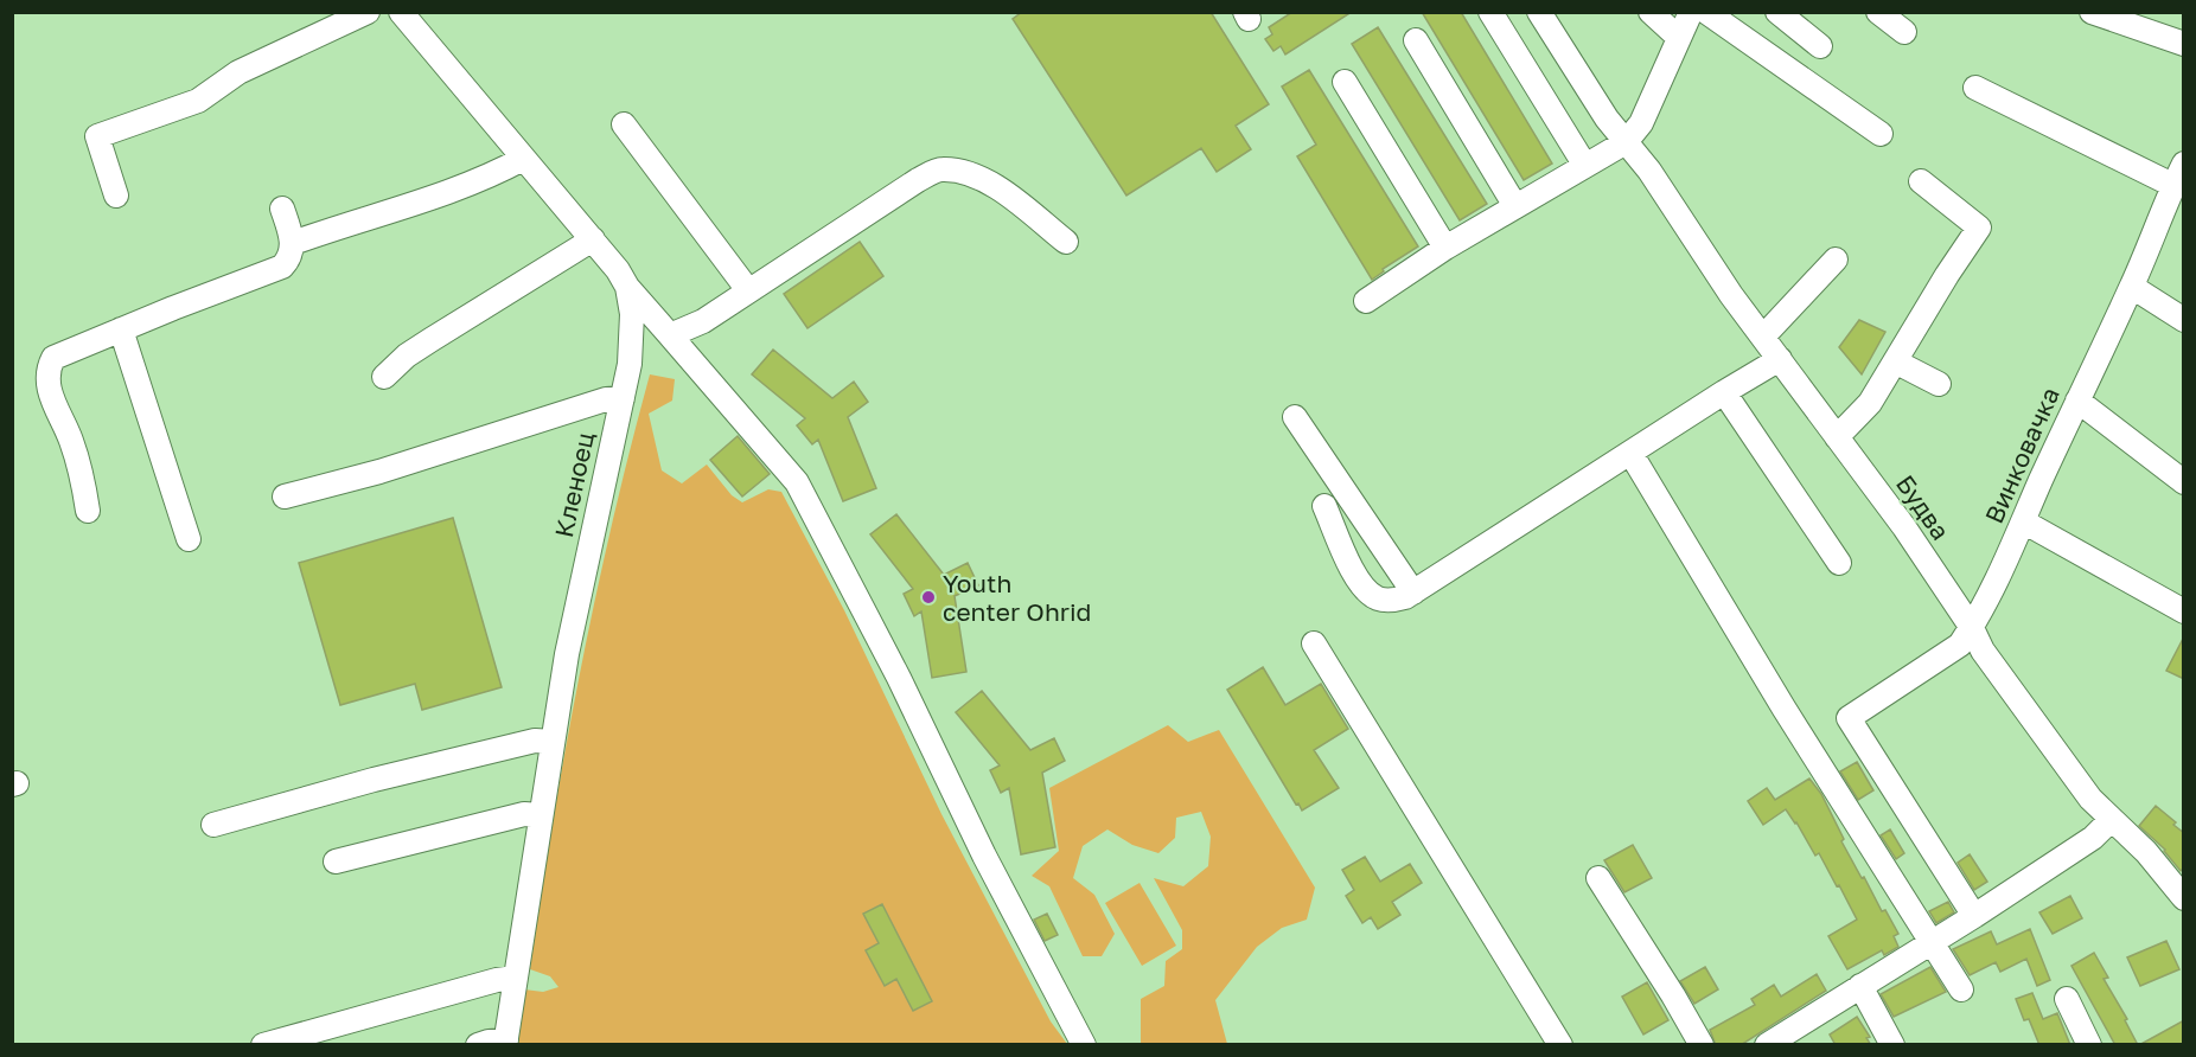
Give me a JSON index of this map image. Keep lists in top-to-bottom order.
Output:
{
  "streets": {
    "street": ["Винковачка", "Кленоец", "Будва"]
  },
  "crossings": [
    ["Винковачка", "Будва"]
  ],
  "places": ["Youth center Ohrid"]
}
